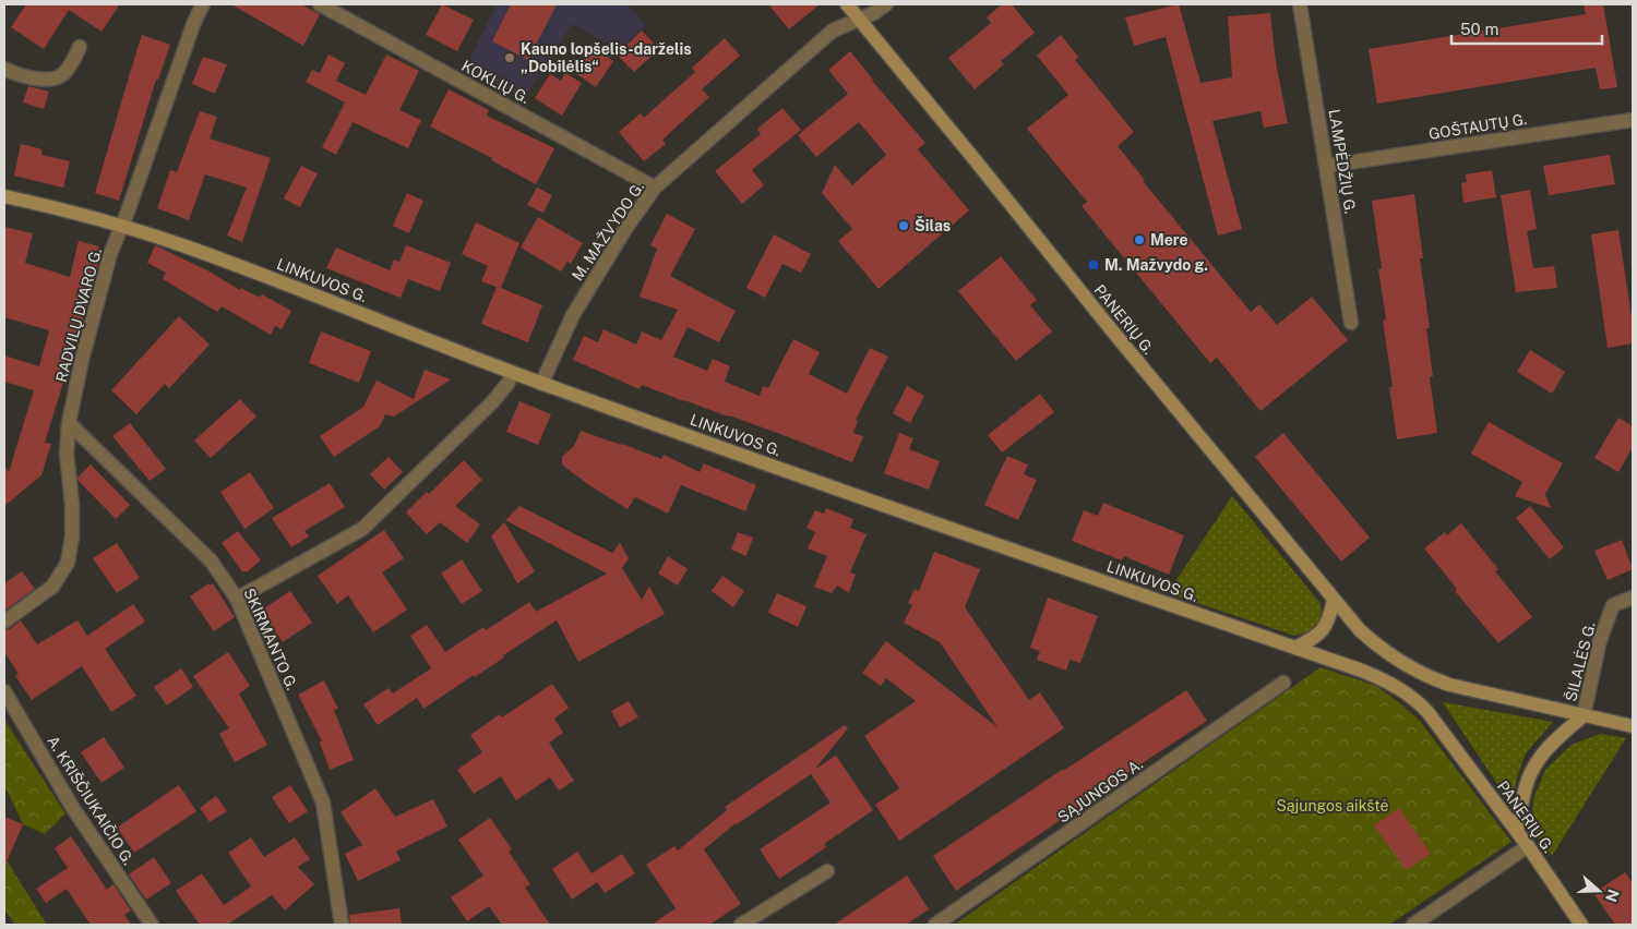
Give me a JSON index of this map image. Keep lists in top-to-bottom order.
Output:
{
  "streets": {
    "street": [
      "KOKLIŲ G.",
      "GOŠTAUTŲ G.",
      "LAMPĖDŽIŲ G.",
      "M. MAŽVYDO G.",
      "LINKUVOS G.",
      "RADVILŲ DVARO G.",
      "PANERIŲ G.",
      "SKIRMANTO G.",
      "ŠILALĖS G.",
      "SĄJUNGOS A.",
      "A. KRIŠČIUKAIČIO G."
    ]
  },
  "crossings": [
    ["KOKLIŲ G.", "M. MAŽVYDO G."],
    ["GOŠTAUTŲ G.", "LAMPĖDŽIŲ G."],
    ["M. MAŽVYDO G.", "LINKUVOS G."],
    ["M. MAŽVYDO G.", "PANERIŲ G."],
    ["LINKUVOS G.", "RADVILŲ DVARO G."],
    ["LINKUVOS G.", "PANERIŲ G."],
    ["RADVILŲ DVARO G.", "SKIRMANTO G."],
    ["PANERIŲ G.", "ŠILALĖS G."]
  ],
  "parks": ["Sąjungos aikštė"],
  "places": {
    "other": ["Kauno lopšelis-darželis „Dobilėlis“", "Šilas", "Mere"],
    "transit": ["M. Mažvydo g."]
  },
  "scale_bar": "50 m",
  "north": "right"
}
